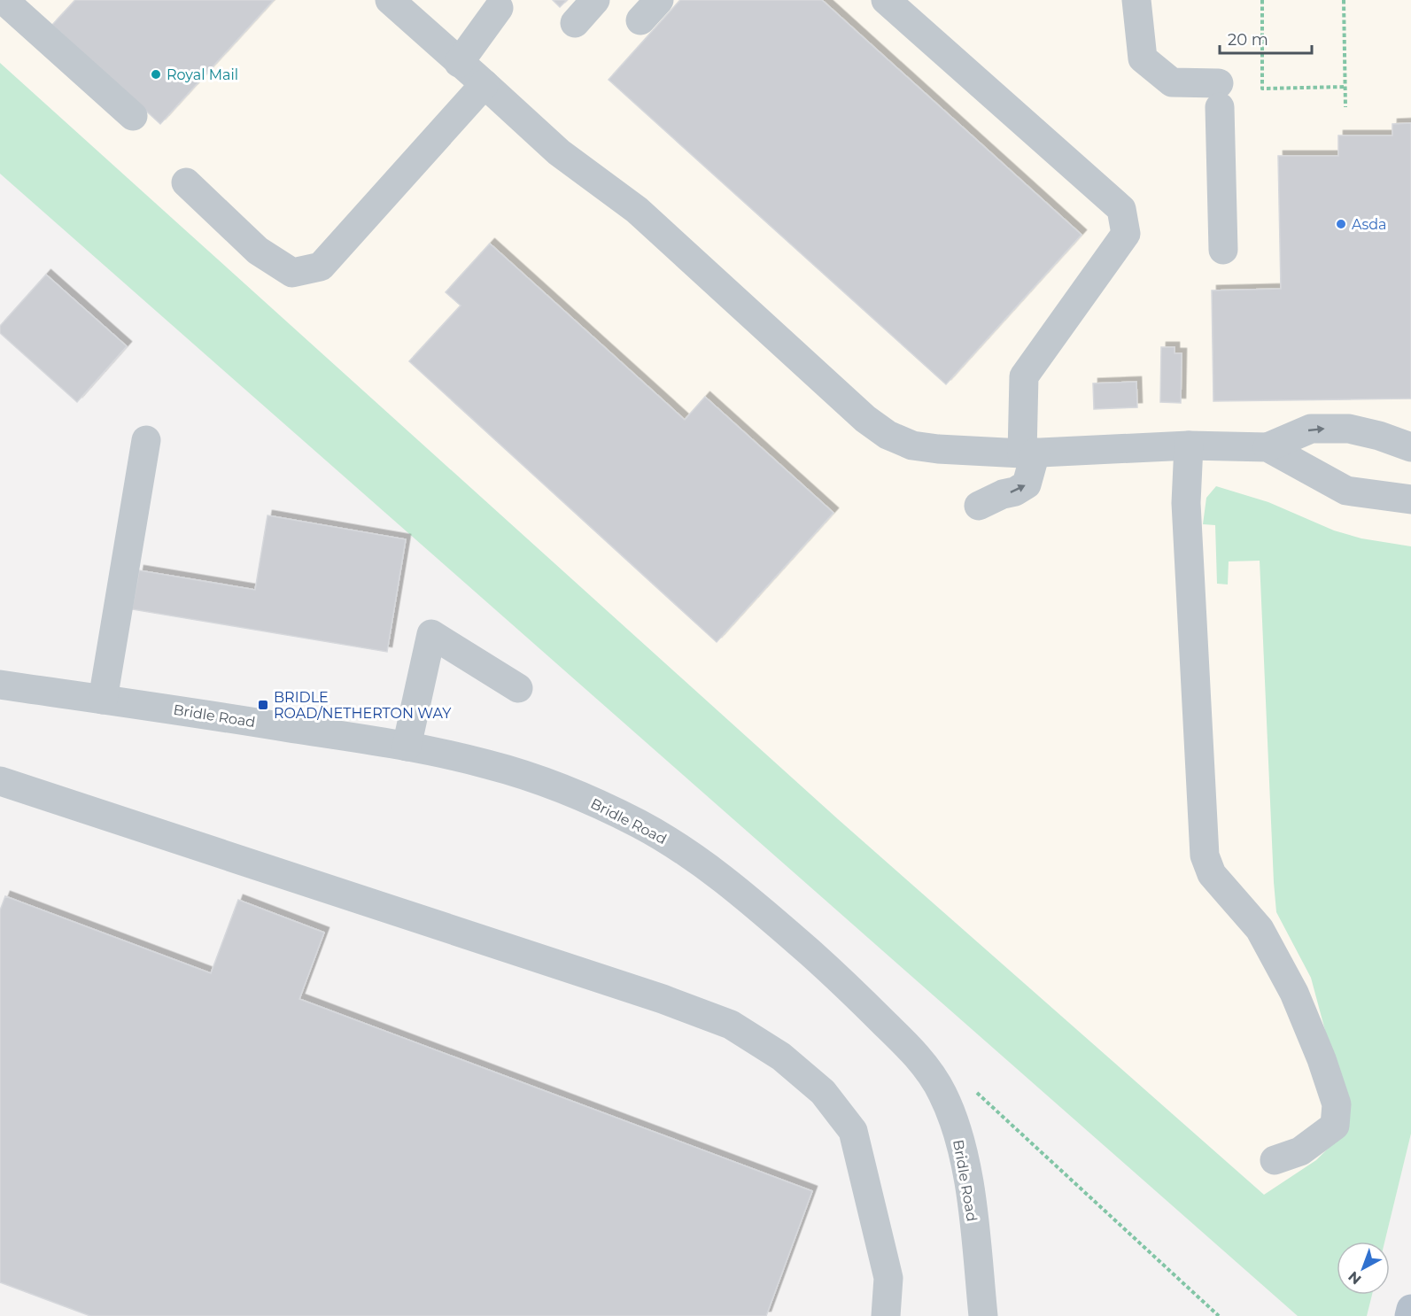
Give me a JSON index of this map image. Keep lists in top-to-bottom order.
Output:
{
  "streets": {
    "street": ["Bridle Road"]
  },
  "places": {
    "other": ["Royal Mail", "Asda"],
    "transit": ["BRIDLE ROAD/NETHERTON WAY"]
  },
  "scale_bar": "20 m",
  "north": "bottom left"
}
